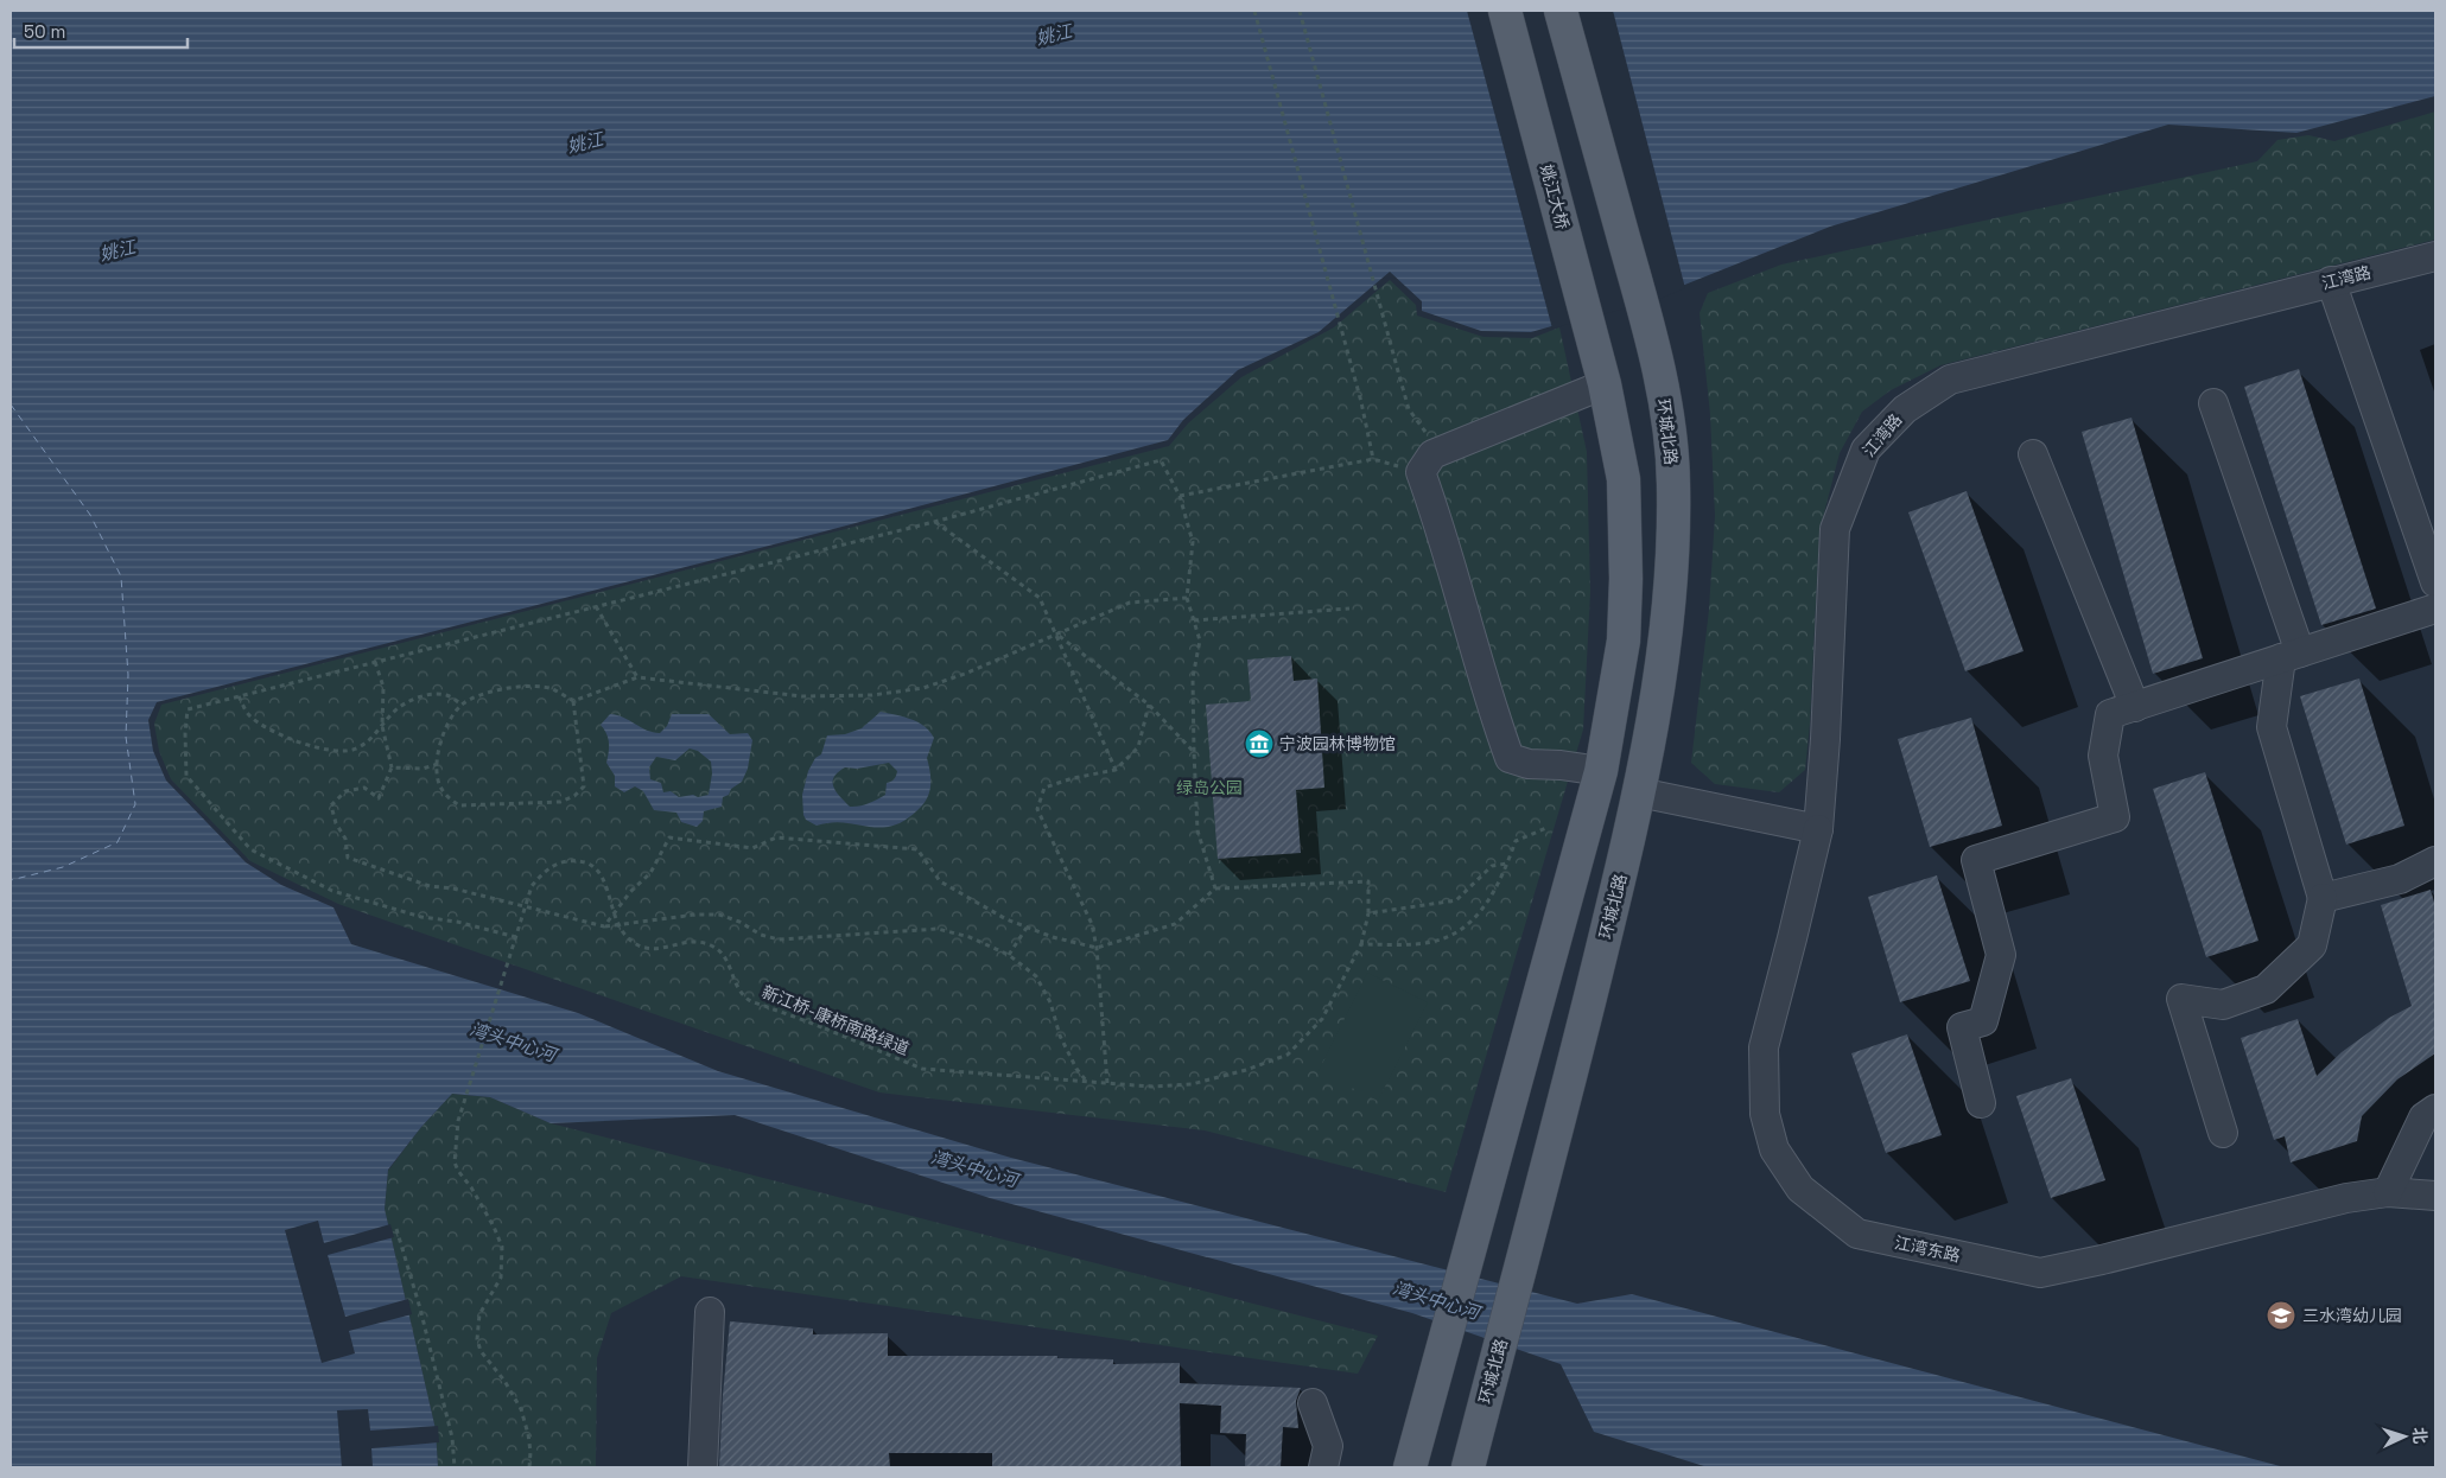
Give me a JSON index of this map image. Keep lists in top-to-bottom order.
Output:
{
  "streets": {
    "main road": ["姚江大桥", "环城北路"],
    "street": ["江湾路", "江湾东路"],
    "path": ["新江桥-康桥南路绿道"]
  },
  "crossings": [
    ["江湾路", "江湾东路"]
  ],
  "water": ["姚江", "湾头中心河"],
  "parks": ["绿岛公园"],
  "places": {
    "museum": ["宁波园林博物馆"],
    "school or university": ["三水湾幼儿园"]
  },
  "scale_bar": "50 m",
  "north": "right"
}
